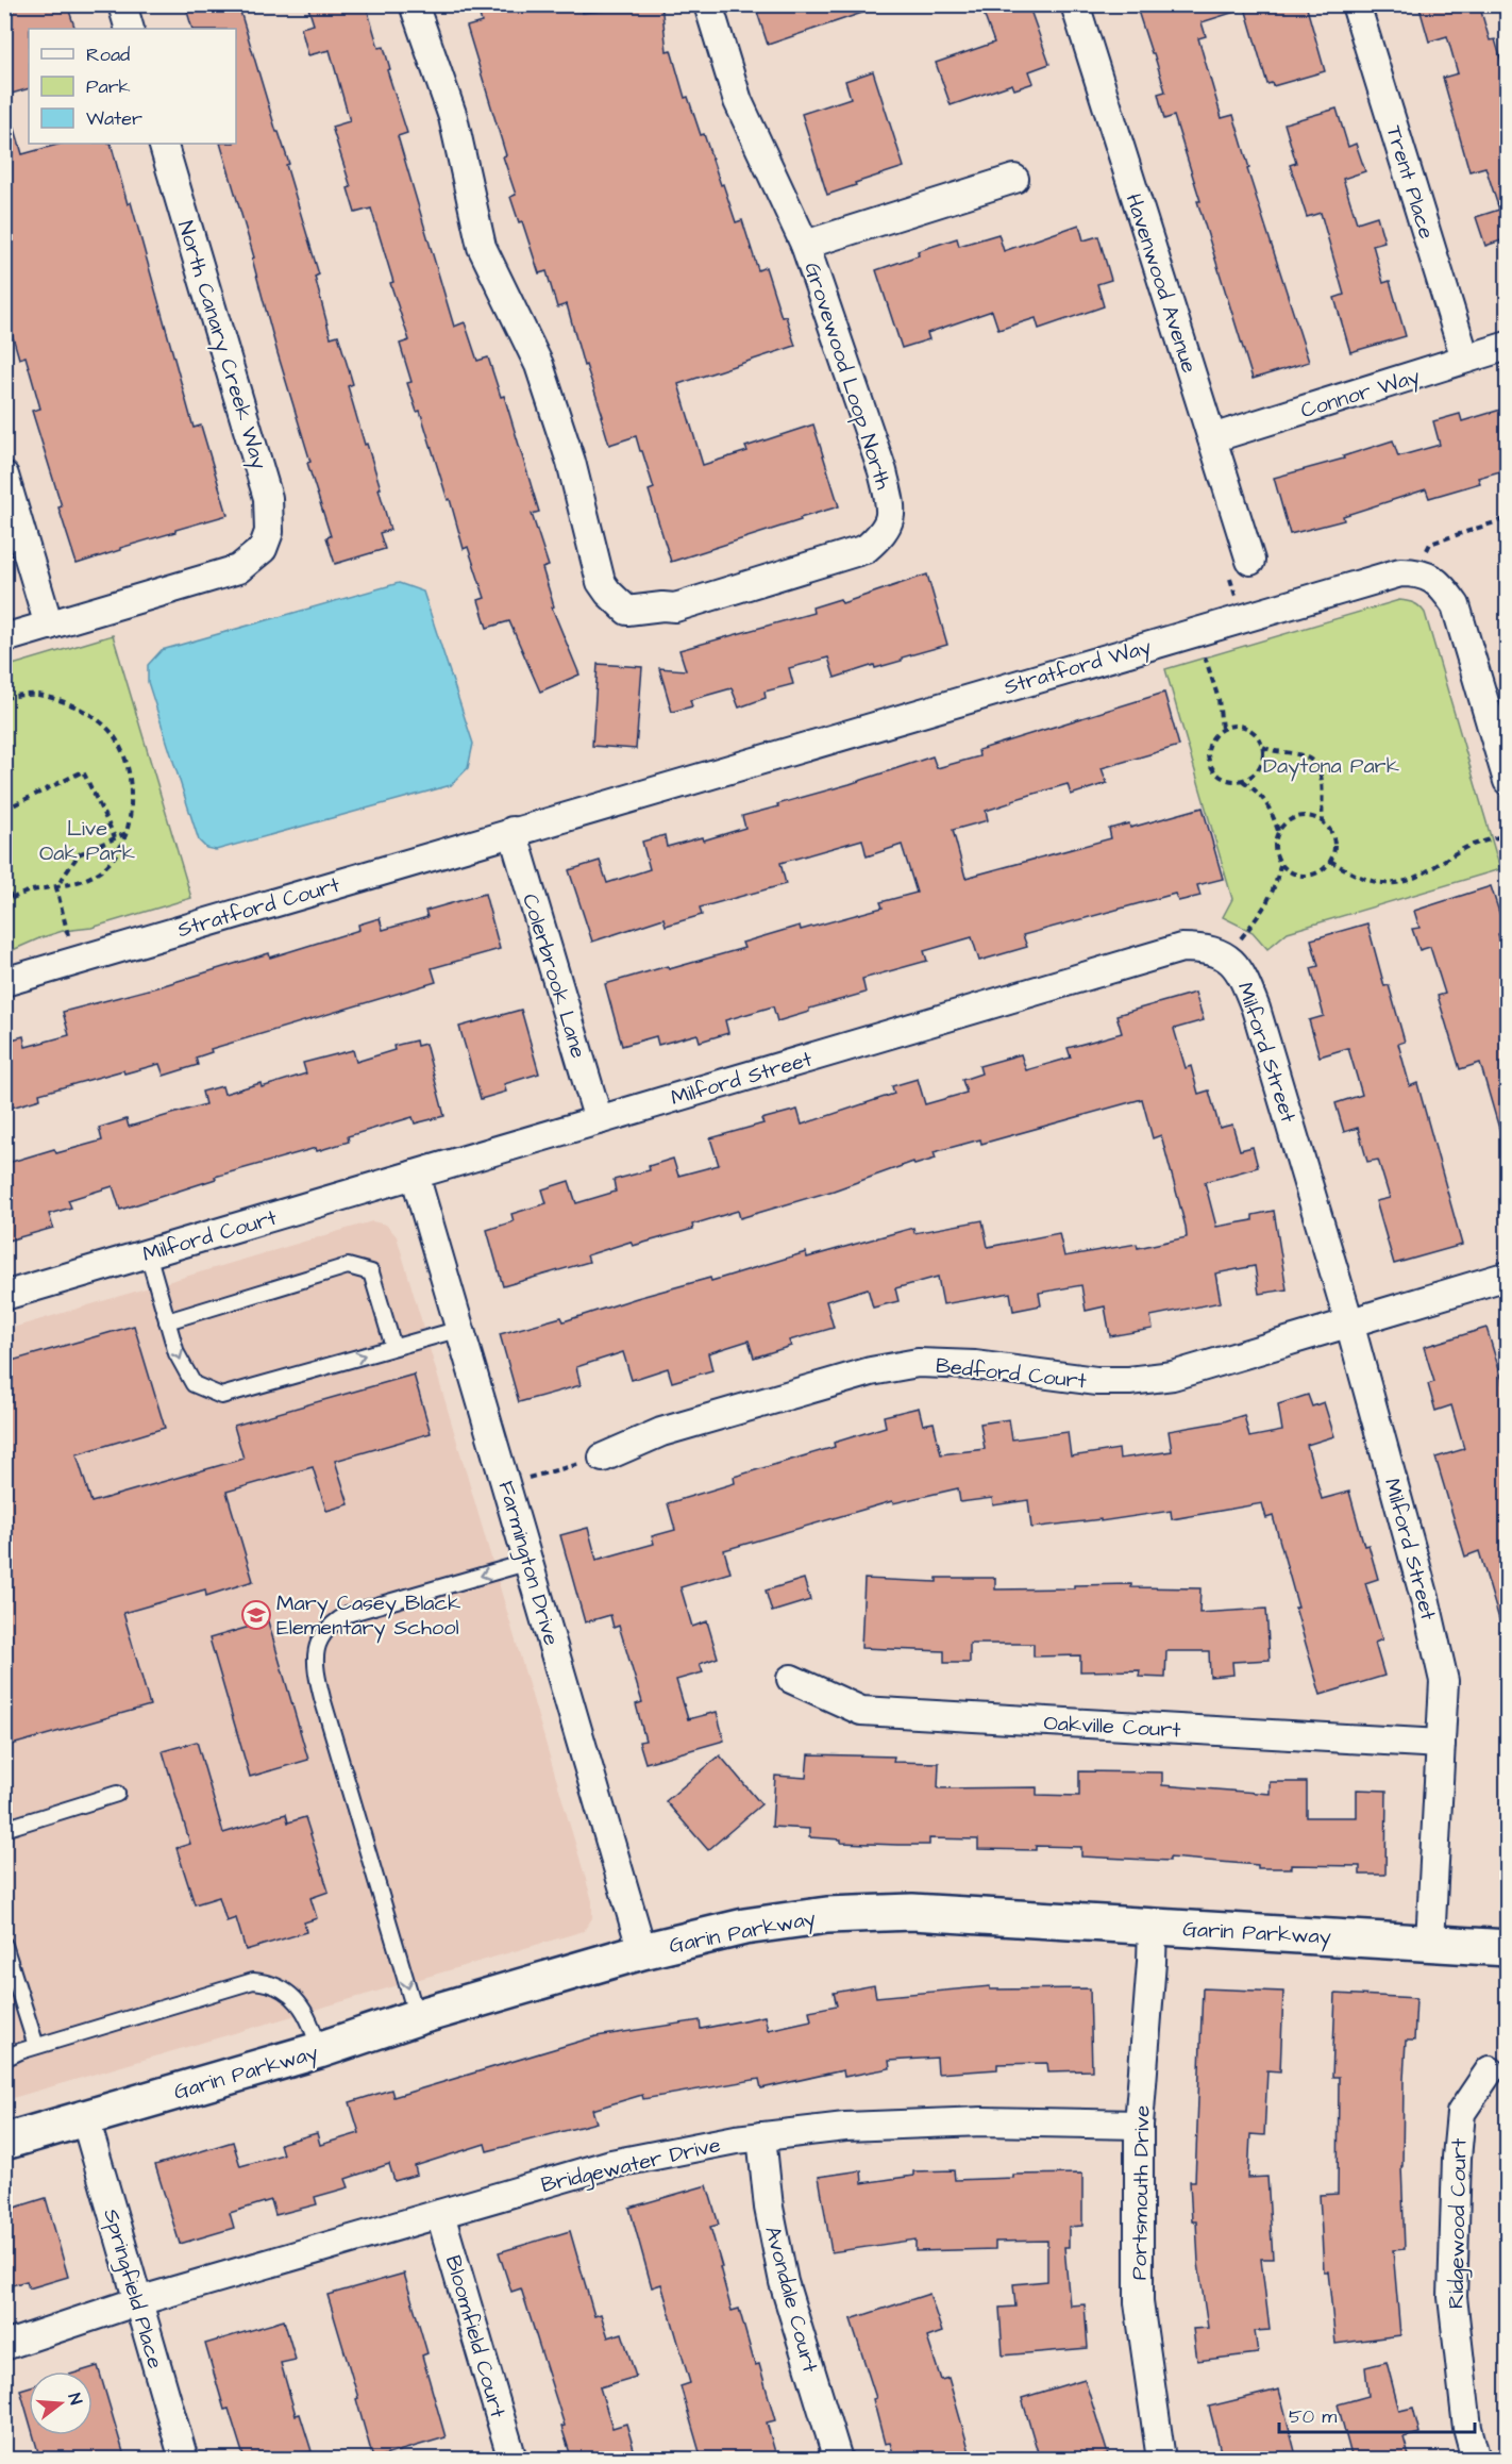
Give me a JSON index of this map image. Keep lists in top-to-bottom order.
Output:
{
  "streets": {
    "street": [
      "Trent Place",
      "Havenwood Avenue",
      "North Canary Creek Way",
      "Grovewood Loop North",
      "Connor Way",
      "Stratford Way",
      "Stratford Court",
      "Colerbrook Lane",
      "Milford Street",
      "Milford Court",
      "Bedford Court",
      "Farmington Drive",
      "Oakville Court",
      "Garin Parkway",
      "Bridgewater Drive",
      "Portsmouth Drive",
      "Ridgewood Court",
      "Springfield Place",
      "Avondale Court",
      "Bloomfield Court"
    ]
  },
  "crossings": [
    ["Trent Place", "Connor Way"],
    ["Havenwood Avenue", "Connor Way"],
    ["Stratford Way", "Stratford Court"],
    ["Stratford Way", "Colerbrook Lane"],
    ["Stratford Court", "Colerbrook Lane"],
    ["Colerbrook Lane", "Milford Street"],
    ["Milford Street", "Milford Court"],
    ["Milford Street", "Bedford Court"],
    ["Milford Street", "Farmington Drive"],
    ["Milford Street", "Oakville Court"],
    ["Milford Street", "Garin Parkway"],
    ["Milford Court", "Farmington Drive"],
    ["Farmington Drive", "Garin Parkway"],
    ["Garin Parkway", "Portsmouth Drive"],
    ["Garin Parkway", "Springfield Place"],
    ["Bridgewater Drive", "Portsmouth Drive"],
    ["Bridgewater Drive", "Springfield Place"],
    ["Bridgewater Drive", "Avondale Court"],
    ["Bridgewater Drive", "Bloomfield Court"]
  ],
  "parks": ["Daytona Park", "Live Oak Park"],
  "places": {
    "school or university": ["Mary Casey Black Elementary School"]
  },
  "legend": ["Road", "Park", "Water"],
  "scale_bar": "50 m",
  "north": "right"
}
